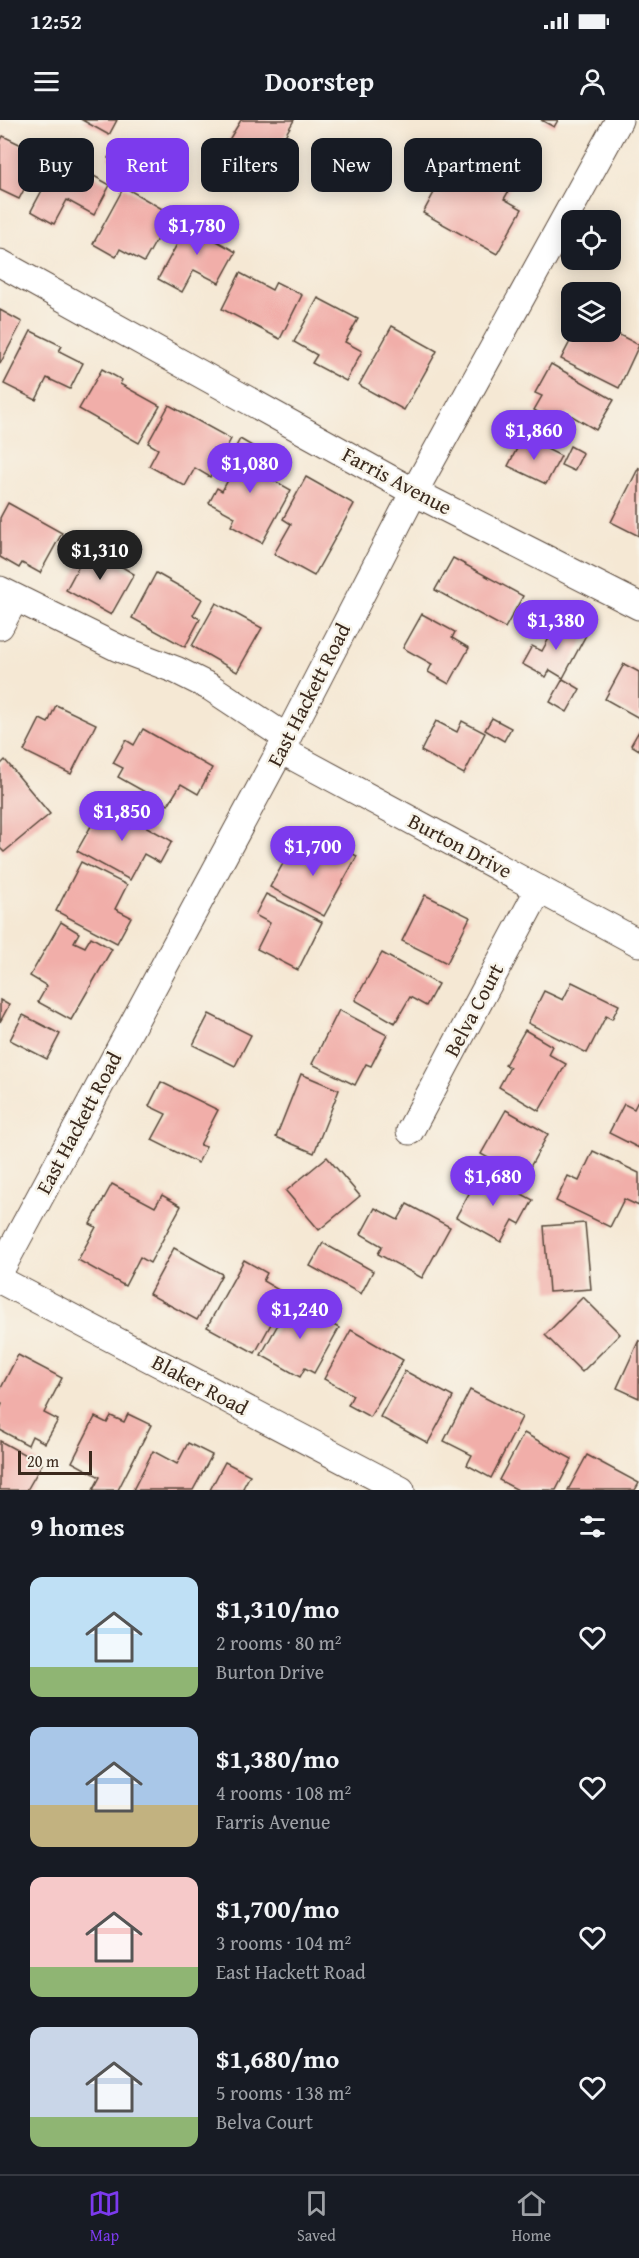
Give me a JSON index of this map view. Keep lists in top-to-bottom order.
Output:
{
  "streets": {
    "street": [
      "Farris Avenue",
      "East Hackett Road",
      "Burton Drive",
      "Belva Court",
      "Blaker Road"
    ]
  },
  "crossings": [
    ["Farris Avenue", "East Hackett Road"],
    ["East Hackett Road", "Burton Drive"],
    ["Burton Drive", "Belva Court"]
  ],
  "scale_bar": "20 m",
  "page": {
    "status": "12:52",
    "header": "Doorstep",
    "chip": [
      "Buy",
      "Rent",
      "Filters",
      "New",
      "Apartment"
    ],
    "price": [
      "$1,780",
      "$1,860",
      "$1,080",
      "$1,310",
      "$1,380",
      "$1,850",
      "$1,700",
      "$1,680",
      "$1,240"
    ],
    "scale": "20 m",
    "heading": "9 homes",
    "list": [
      {
        "name": "$1,310/mo",
        "note": "2 rooms · 80 m² · Burton Drive"
      },
      {
        "name": "$1,380/mo",
        "note": "4 rooms · 108 m² · Farris Avenue"
      },
      {
        "name": "$1,700/mo",
        "note": "3 rooms · 104 m² · East Hackett Road"
      },
      {
        "name": "$1,680/mo",
        "note": "5 rooms · 138 m² · Belva Court"
      }
    ],
    "tabs": ["Map", "Saved", "Home"]
  }
}
